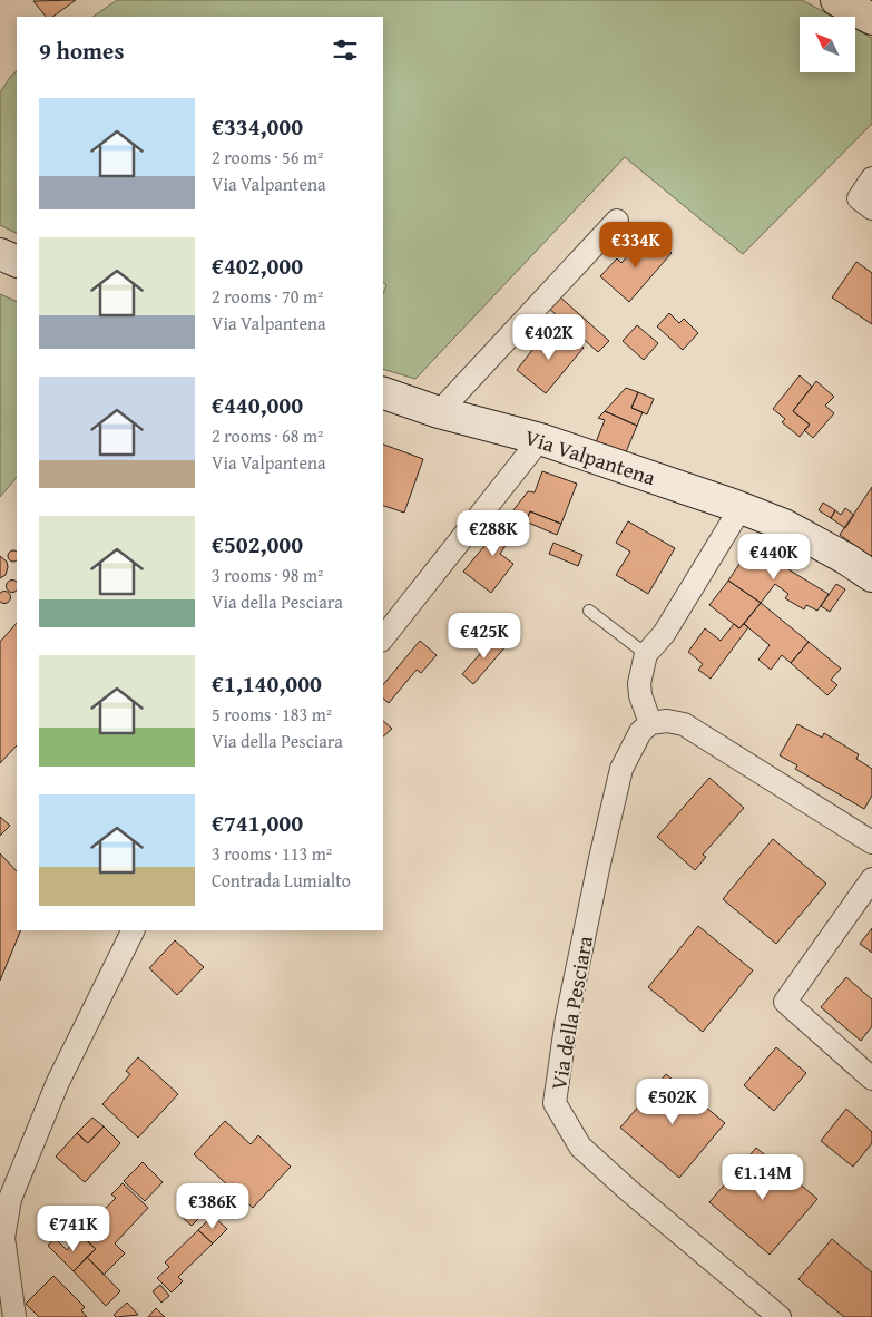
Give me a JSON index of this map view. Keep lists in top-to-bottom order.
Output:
{
  "streets": {
    "street": ["Via Valpantena", "Via della Pesciara"]
  },
  "north": "top left",
  "page": {
    "heading": "9 homes",
    "list": [
      {
        "name": "€334,000",
        "note": "2 rooms · 56 m² · Via Valpantena"
      },
      {
        "name": "€402,000",
        "note": "2 rooms · 70 m² · Via Valpantena"
      },
      {
        "name": "€440,000",
        "note": "2 rooms · 68 m² · Via Valpantena"
      },
      {
        "name": "€502,000",
        "note": "3 rooms · 98 m² · Via della Pesciara"
      },
      {
        "name": "€1,140,000",
        "note": "5 rooms · 183 m² · Via della Pesciara"
      },
      {
        "name": "€741,000",
        "note": "3 rooms · 113 m² · Contrada Lumialto"
      }
    ],
    "price": [
      "€334K",
      "€402K",
      "€288K",
      "€440K",
      "€425K",
      "€502K",
      "€1.14M",
      "€386K",
      "€741K"
    ]
  }
}
